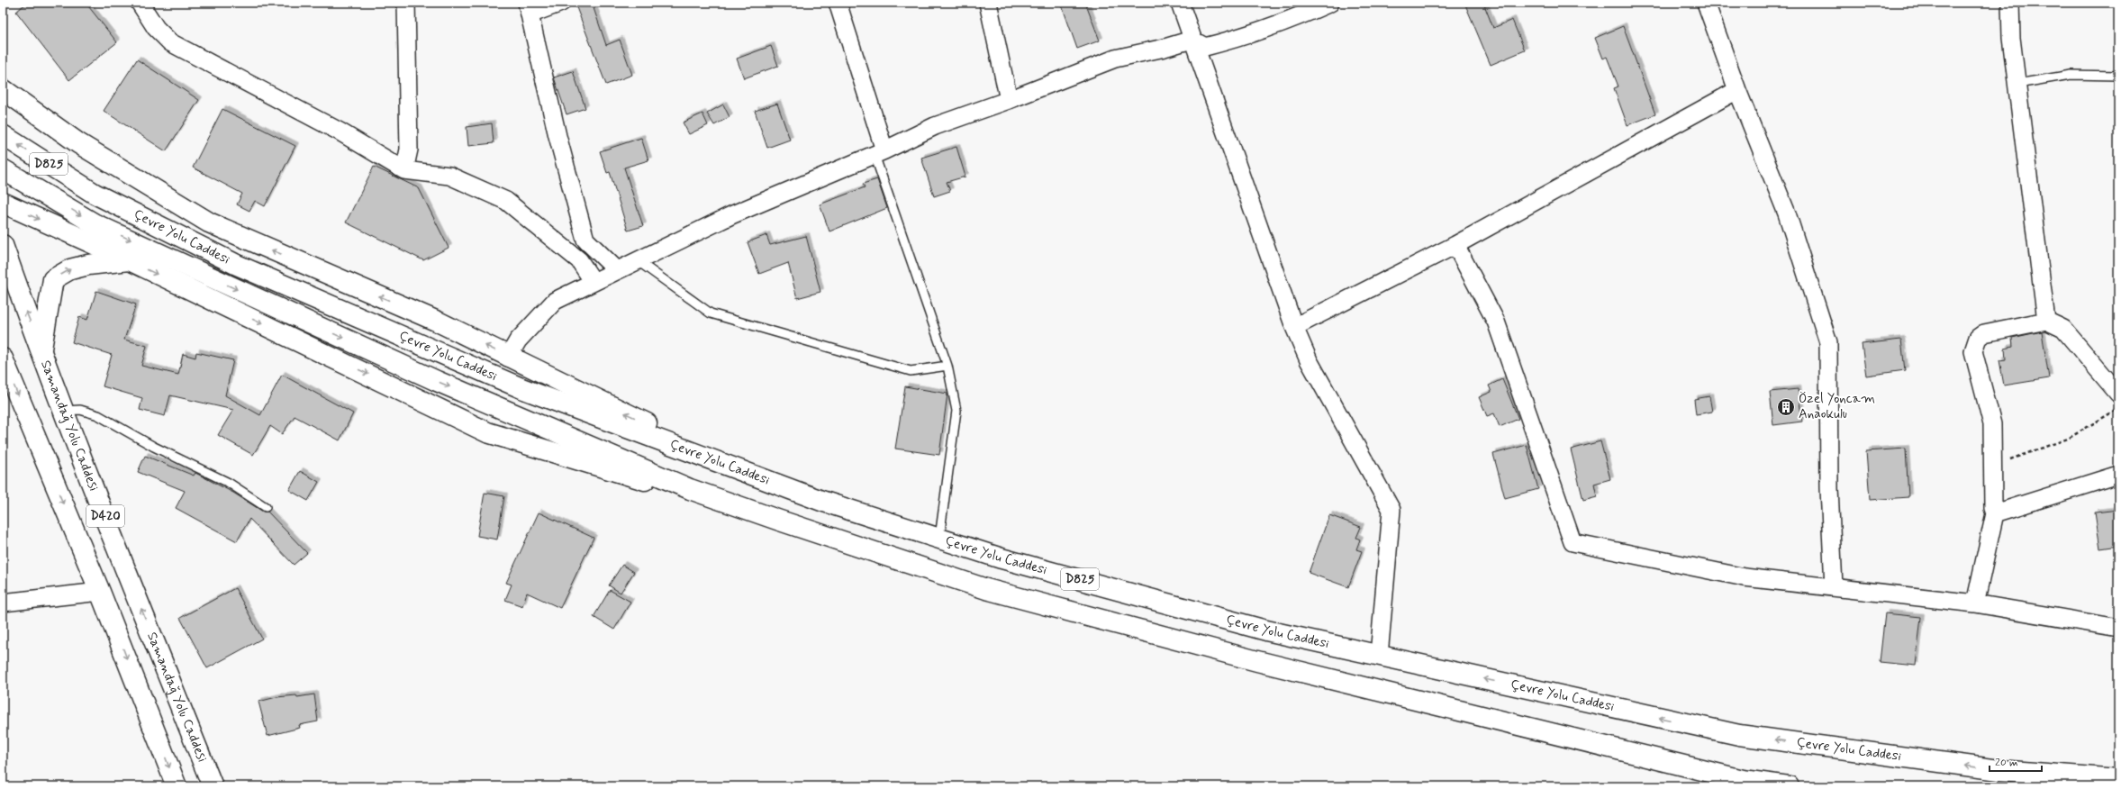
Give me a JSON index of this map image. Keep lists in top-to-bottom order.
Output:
{
  "streets": {
    "highway": [
      "D825",
      "Çevre Yolu Caddesi",
      "Samandağ Yolu Caddesi",
      "D420"
    ]
  },
  "places": {
    "building": ["Özel Yoncam Anaokulu"]
  },
  "scale_bar": "20 m"
}
